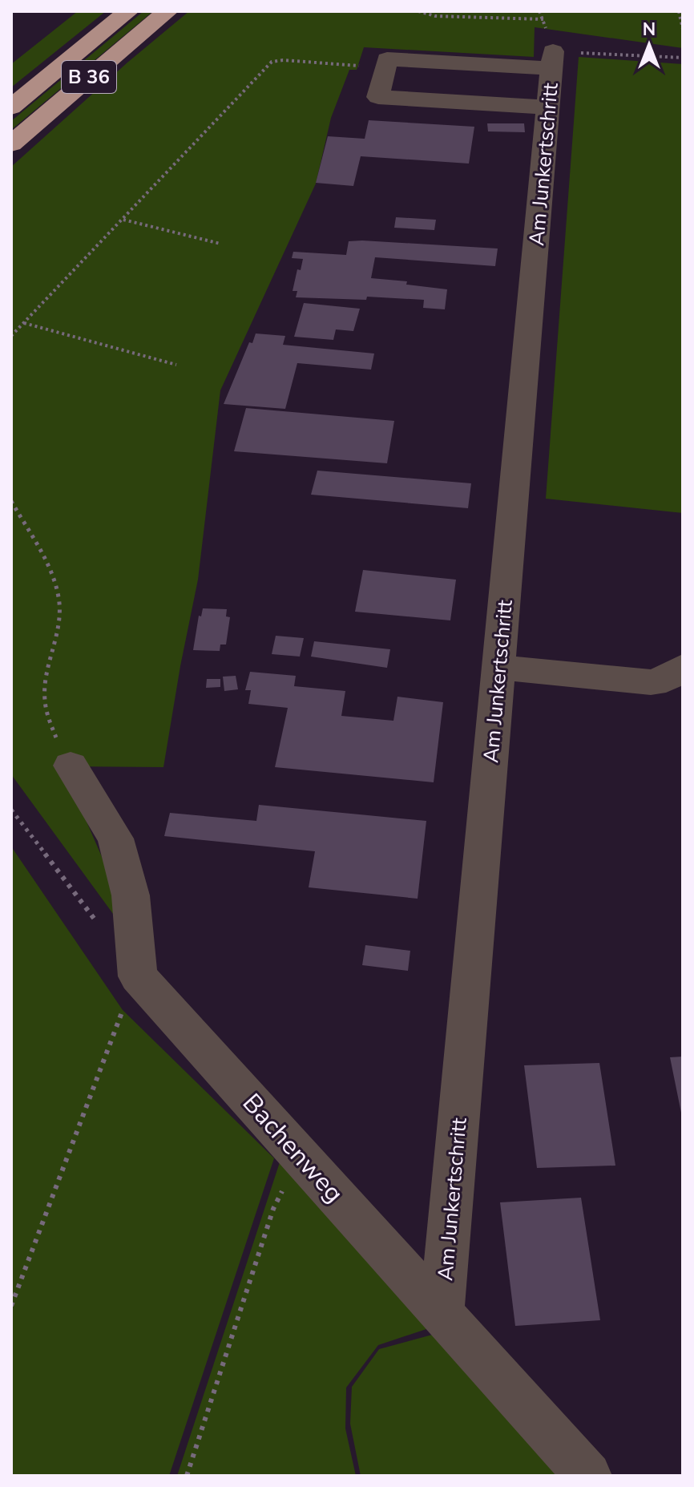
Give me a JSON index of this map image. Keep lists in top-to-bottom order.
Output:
{
  "streets": {
    "highway": ["B 36"],
    "street": ["Am Junkertschritt", "Bachenweg"]
  },
  "crossings": [
    ["Am Junkertschritt", "Bachenweg"]
  ],
  "north": "top"
}
